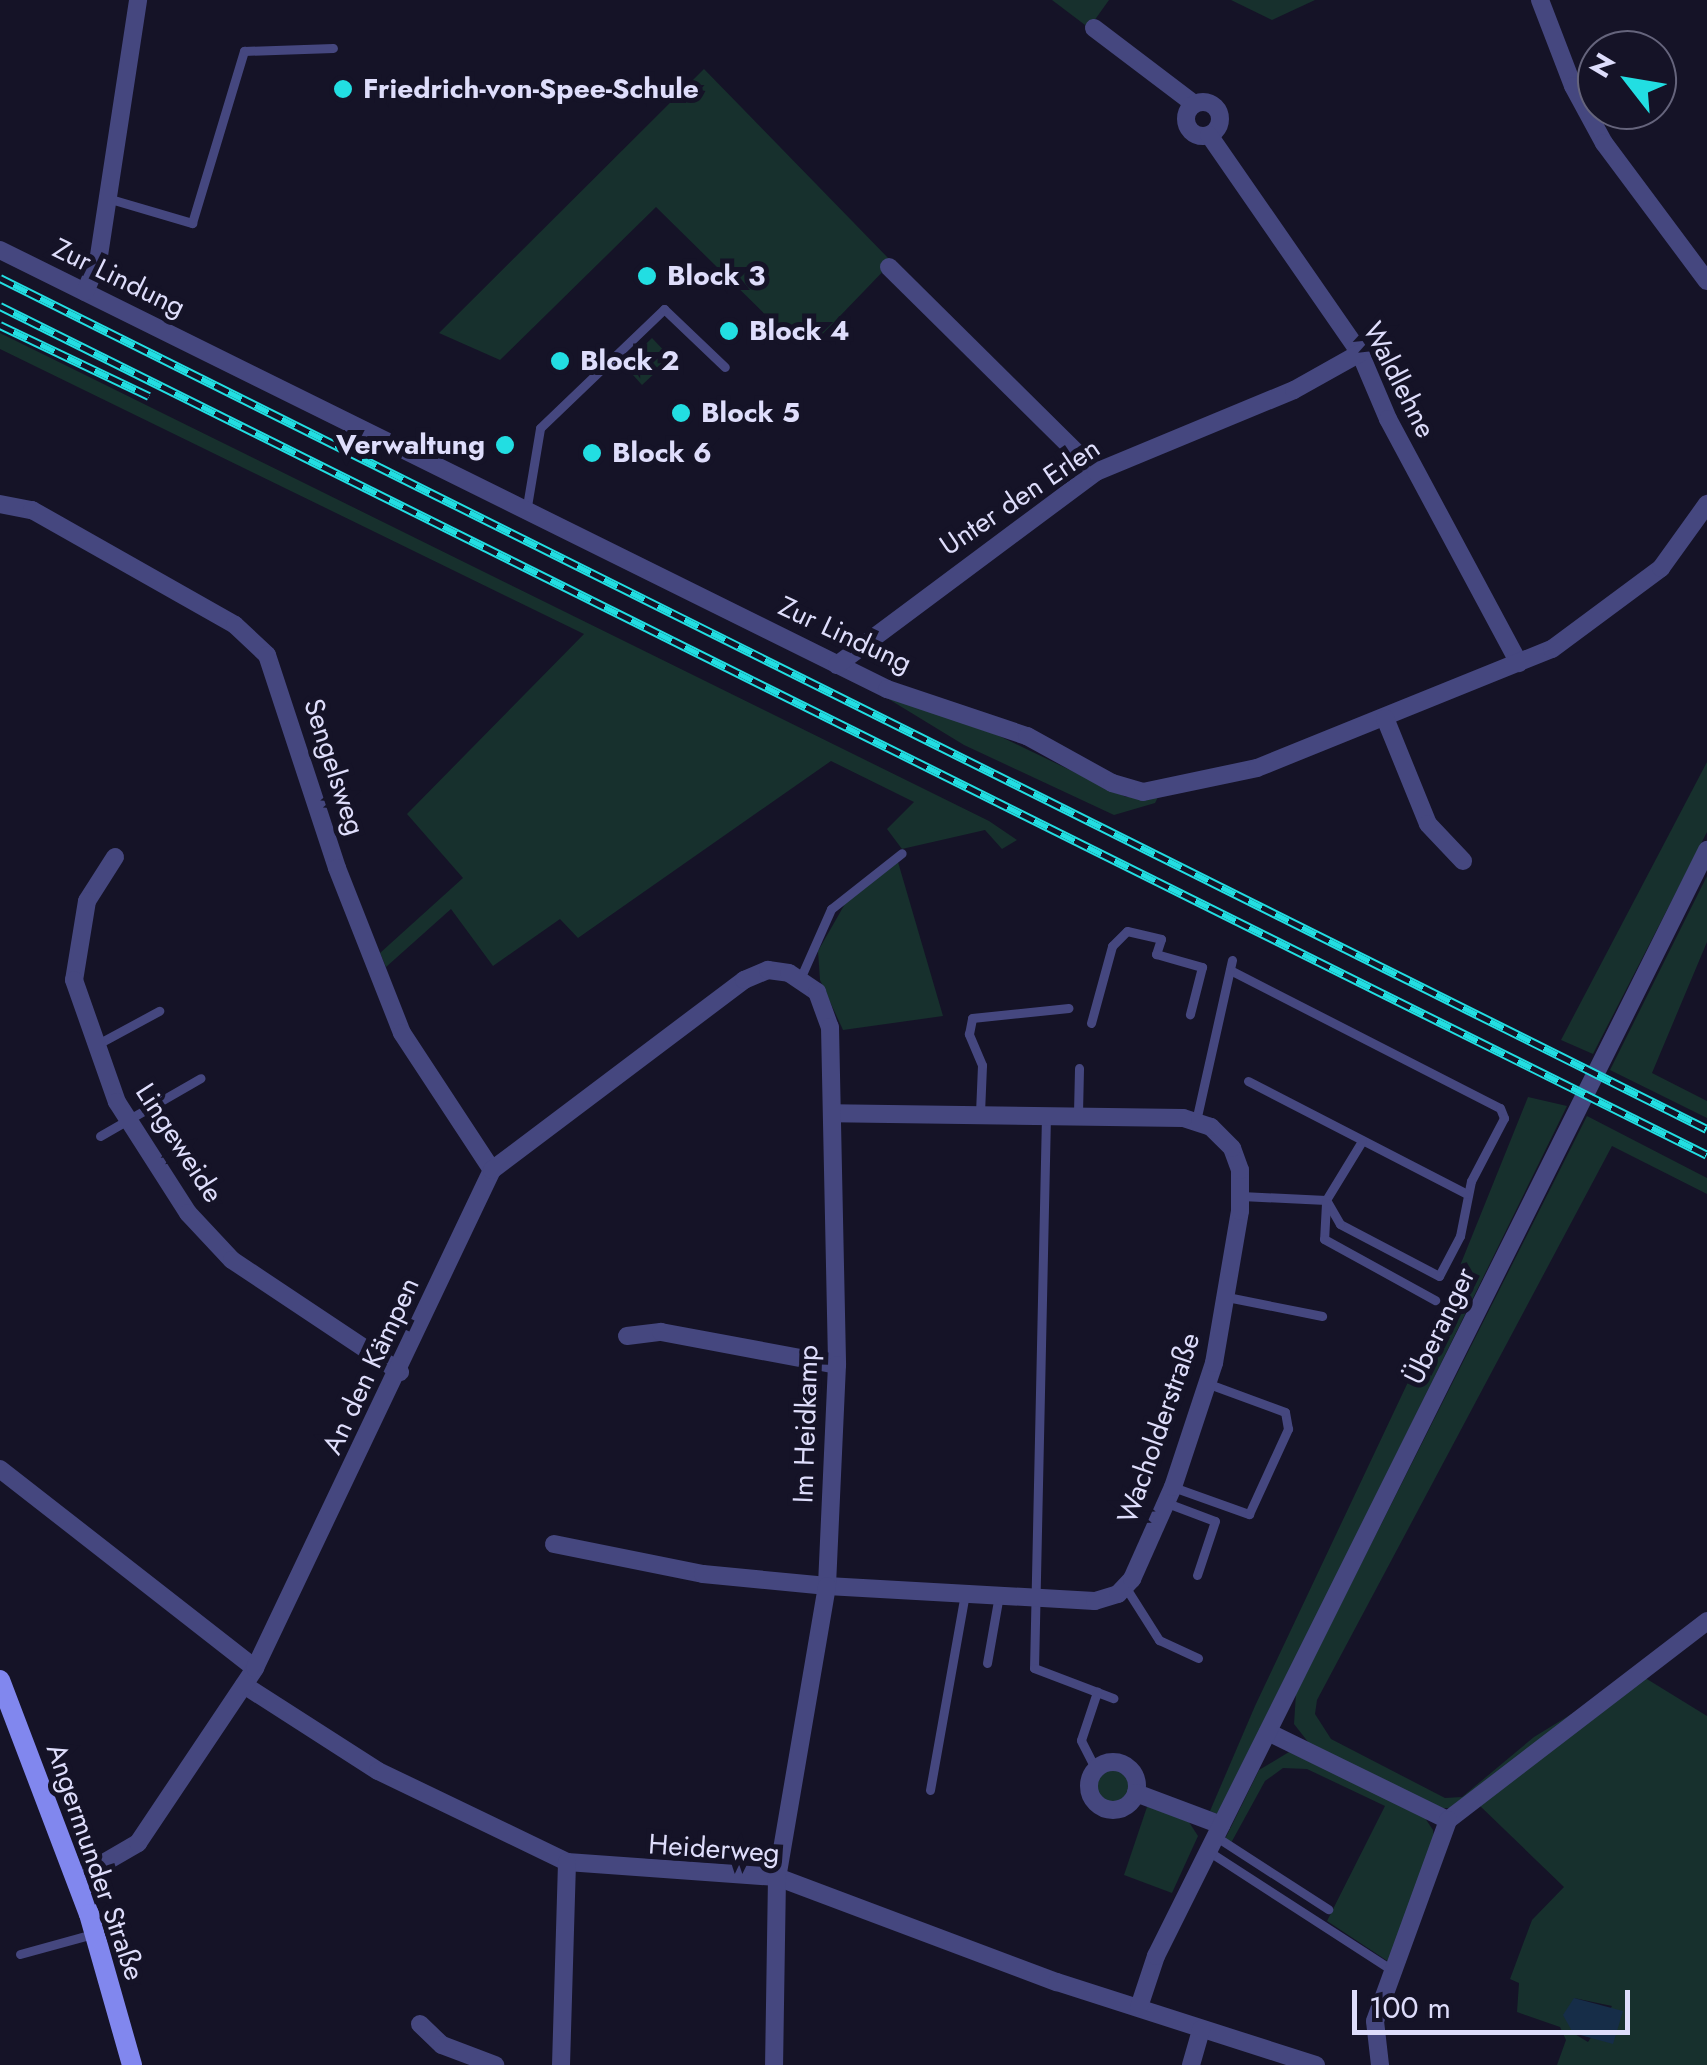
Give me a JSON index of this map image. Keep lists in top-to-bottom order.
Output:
{
  "streets": {
    "main road": ["Angermunder Straße"],
    "street": [
      "Zur Lindung",
      "Waldlehne",
      "Unter den Erlen",
      "Sengelsweg",
      "Lingeweide",
      "Überanger",
      "An den Kämpen",
      "Im Heidkamp",
      "Wacholderstraße",
      "Heiderweg"
    ]
  },
  "crossings": [
    ["Zur Lindung", "Waldlehne"],
    ["Zur Lindung", "Unter den Erlen"],
    ["Waldlehne", "Unter den Erlen"],
    ["Sengelsweg", "An den Kämpen"],
    ["Lingeweide", "An den Kämpen"],
    ["Überanger", "Heiderweg"],
    ["An den Kämpen", "Im Heidkamp"],
    ["An den Kämpen", "Heiderweg"],
    ["An den Kämpen", "Angermunder Straße"],
    ["Im Heidkamp", "Heiderweg"]
  ],
  "places": [
    "Friedrich-von-Spee-Schule",
    "Block 3",
    "Block 4",
    "Block 2",
    "Block 5",
    "Verwaltung",
    "Block 6"
  ],
  "scale_bar": "100 m",
  "north": "top left"
}
